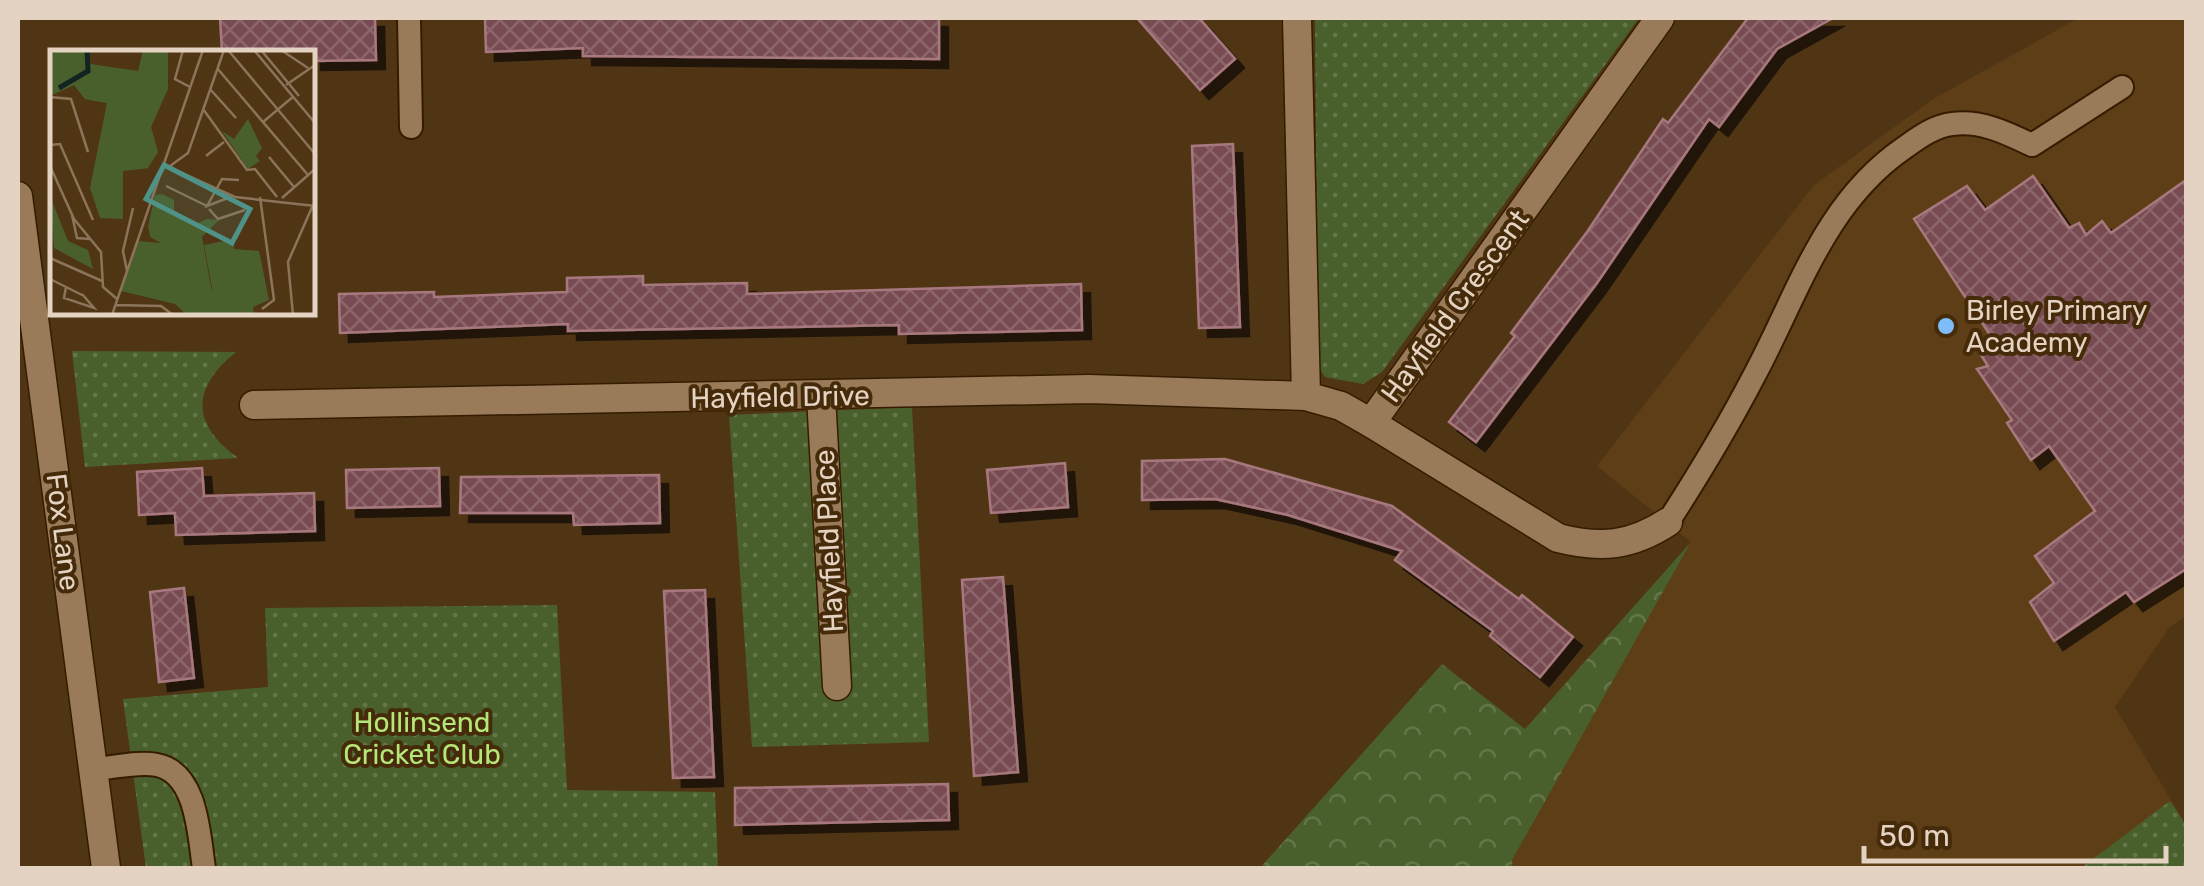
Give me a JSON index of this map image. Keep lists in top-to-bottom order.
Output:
{
  "streets": {
    "street": [
      "Hayfield Crescent",
      "Hayfield Drive",
      "Fox Lane",
      "Hayfield Place"
    ]
  },
  "crossings": [
    ["Hayfield Crescent", "Hayfield Drive"],
    ["Hayfield Drive", "Hayfield Place"]
  ],
  "parks": ["Hollinsend Cricket Club"],
  "places": ["Birley Primary Academy"],
  "scale_bar": "50 m"
}
